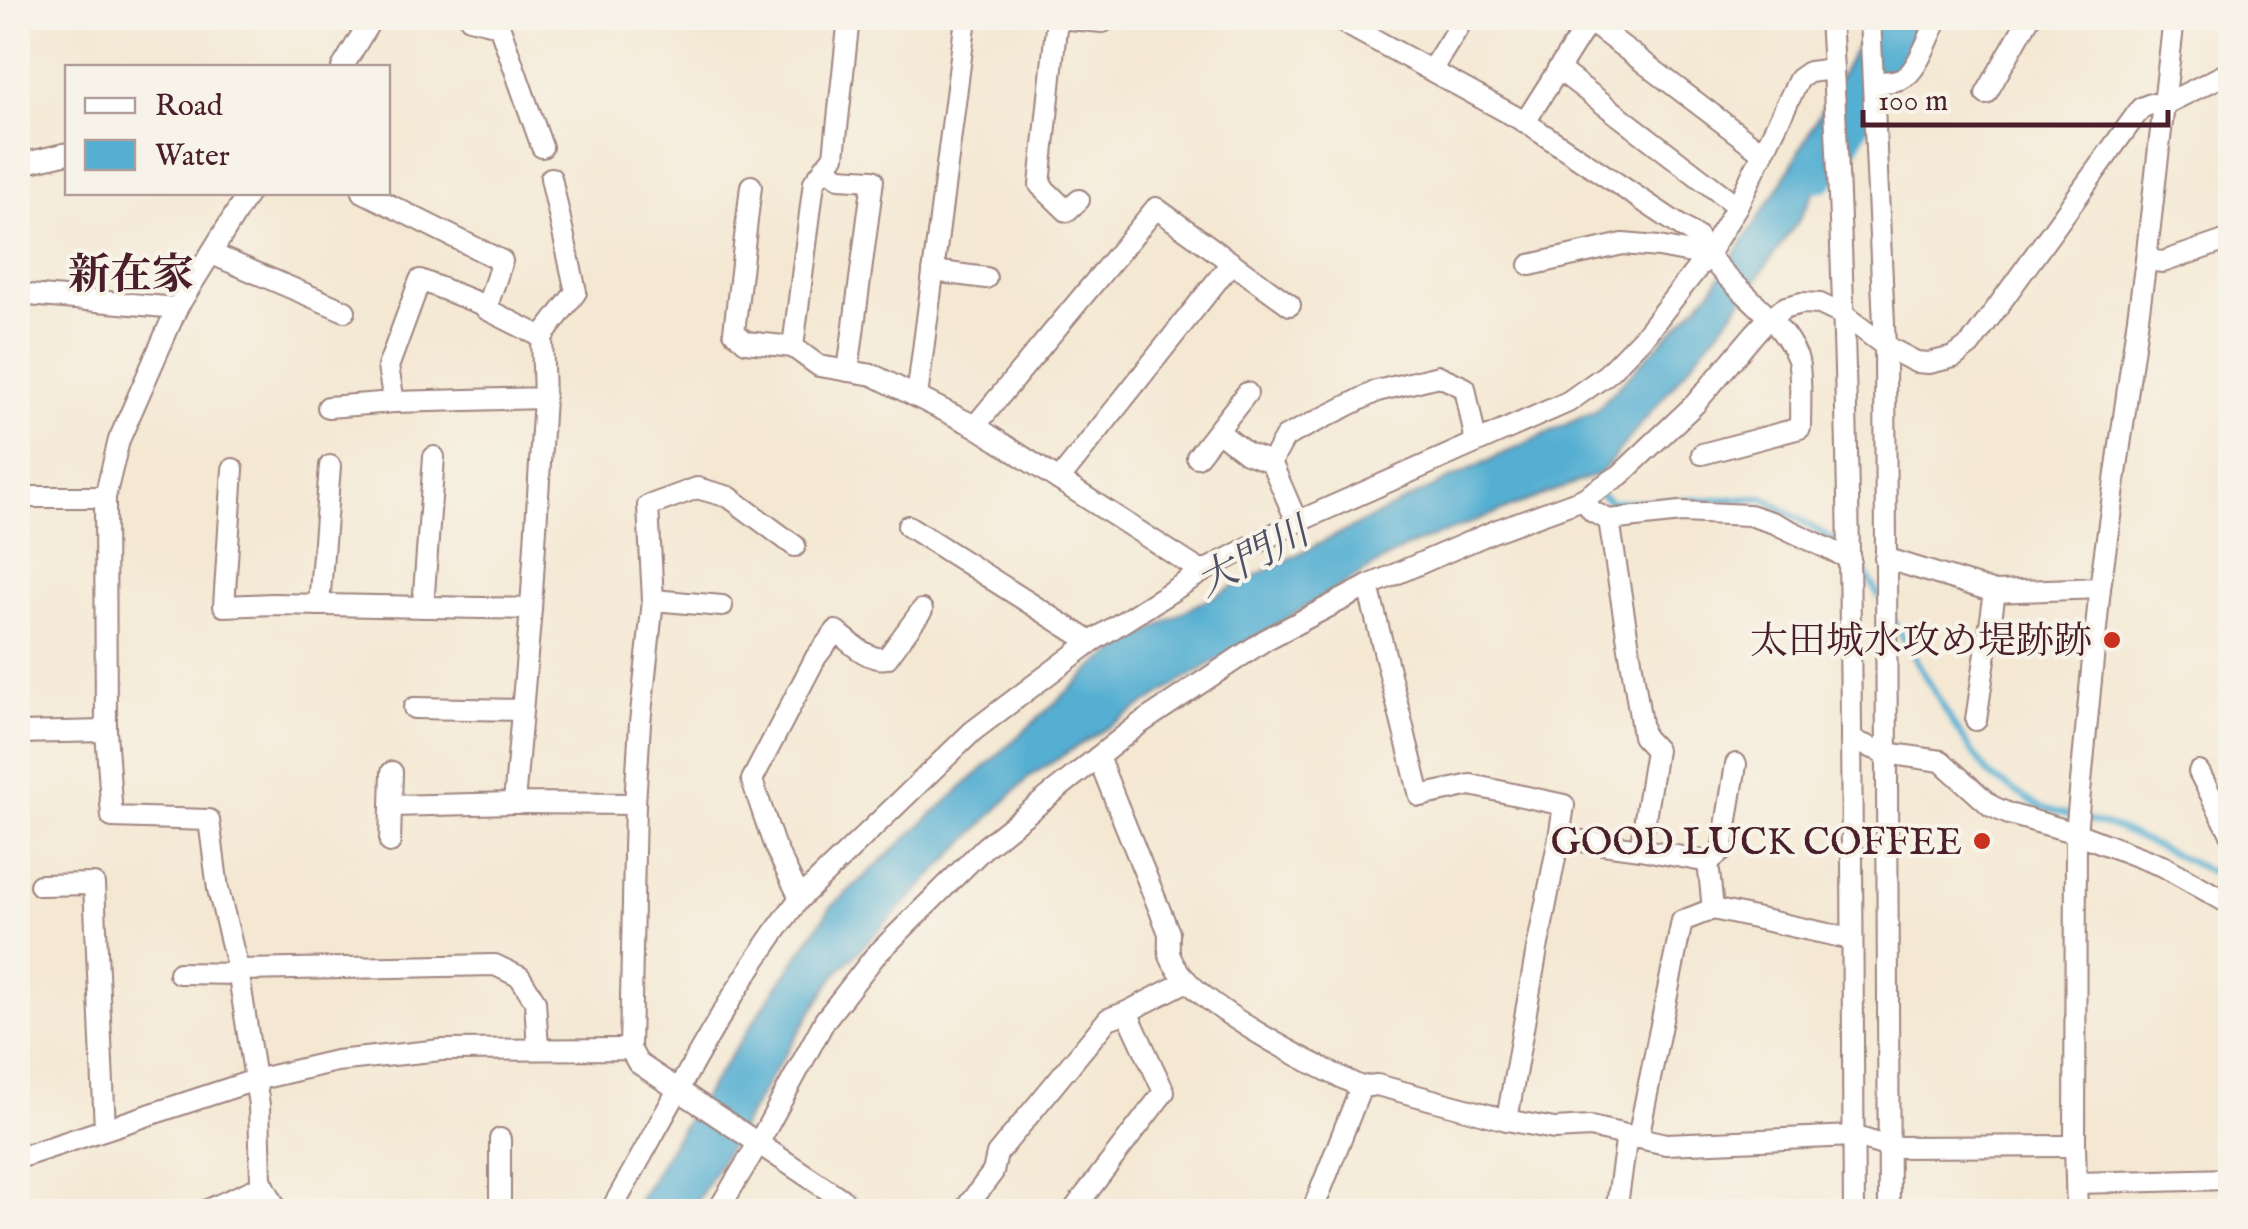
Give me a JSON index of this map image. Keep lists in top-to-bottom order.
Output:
{
  "districts": ["新在家"],
  "water": ["大門川"],
  "places": ["太田城水攻め堤跡跡", "GOOD LUCK COFFEE"],
  "legend": ["Road", "Water"],
  "scale_bar": "100 m"
}
